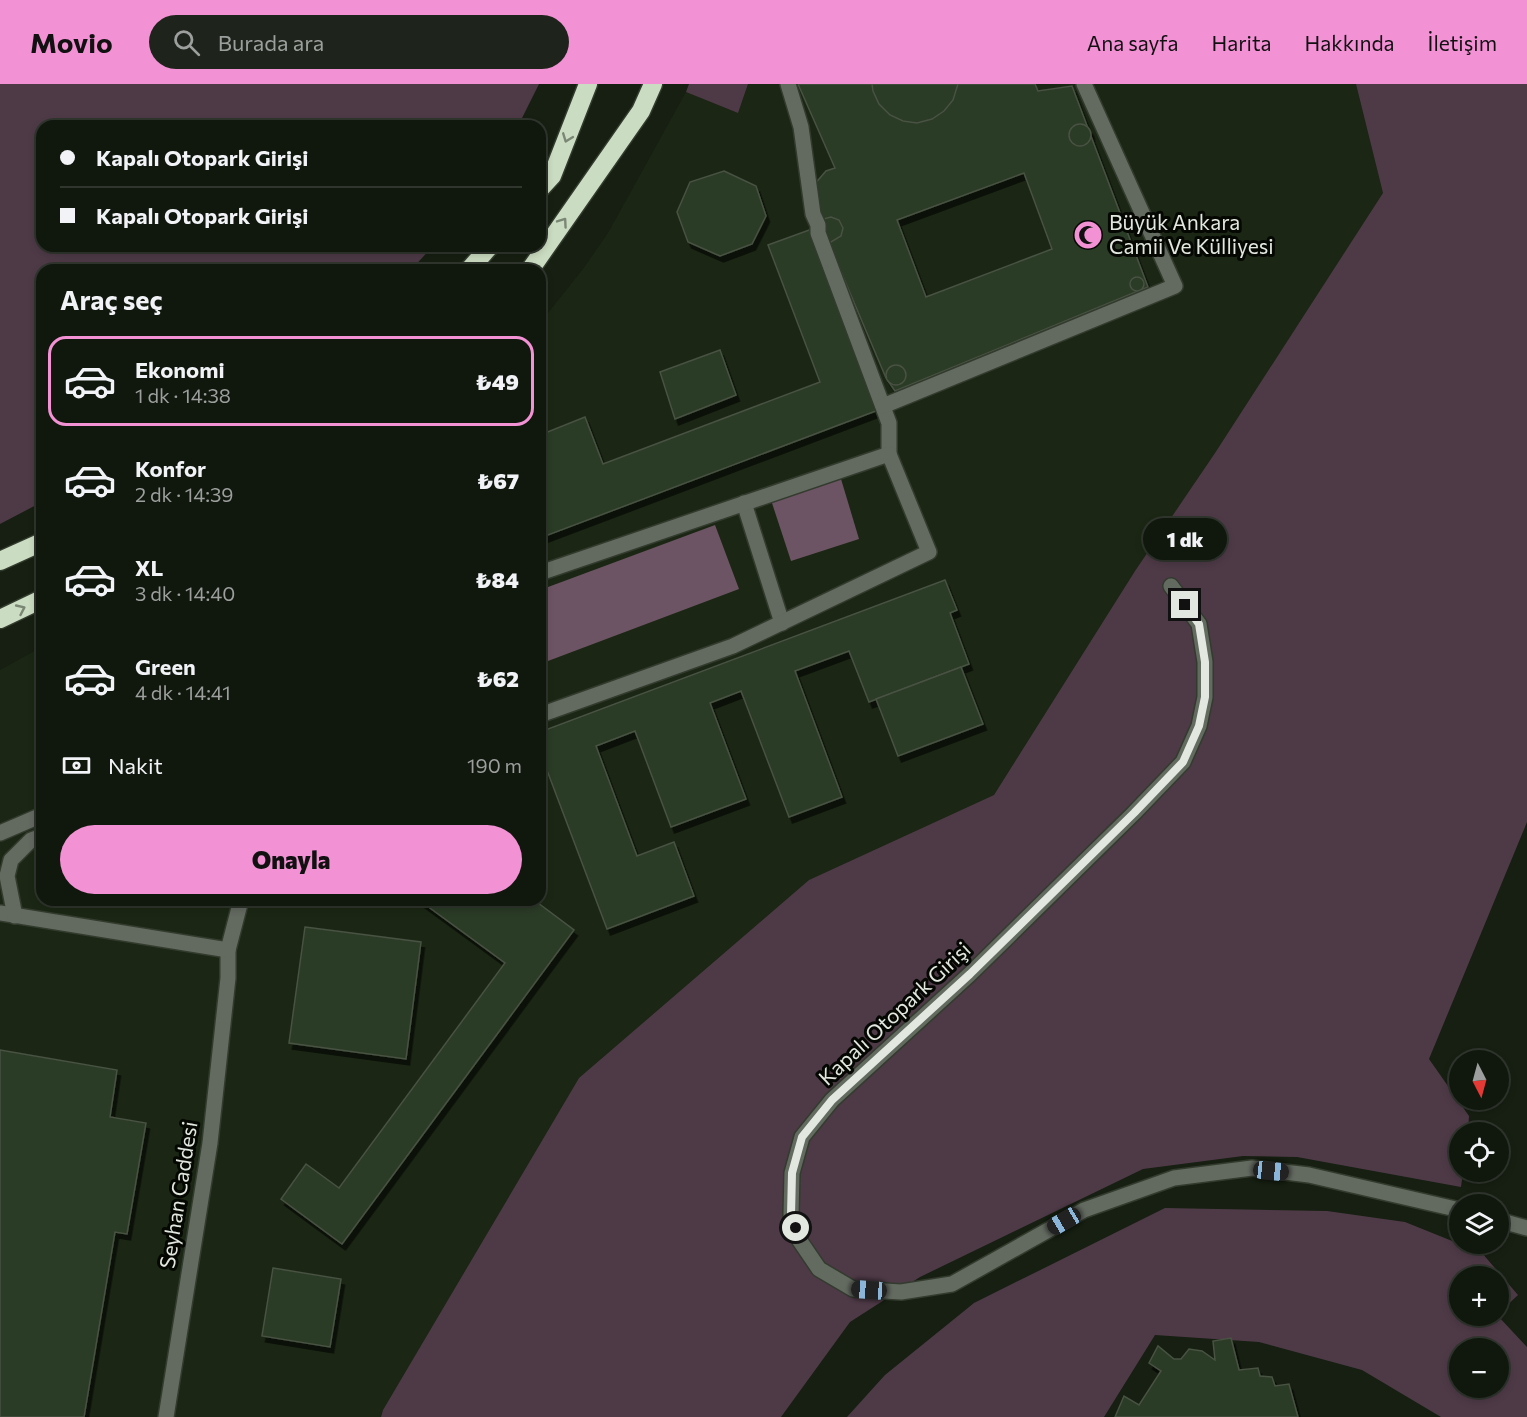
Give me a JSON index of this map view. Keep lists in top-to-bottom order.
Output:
{
  "streets": {
    "street": ["Kapalı Otopark Girişi", "Seyhan Caddesi"]
  },
  "places": {
    "mosque": ["Büyük Ankara Camii Ve Külliyesi"]
  },
  "north": "bottom",
  "page": {
    "header": "Movio",
    "search": "Burada ara",
    "nav": [
      "Ana sayfa",
      "Harita",
      "Hakkında",
      "İletişim"
    ],
    "banner": ["Kapalı Otopark Girişi", "Kapalı Otopark Girişi"],
    "heading": "Araç seç",
    "list": [
      {
        "name": "Ekonomi",
        "note": "1 dk · 14:38",
        "value": "₺49"
      },
      {
        "name": "Konfor",
        "note": "2 dk · 14:39",
        "value": "₺67"
      },
      {
        "name": "XL",
        "note": "3 dk · 14:40",
        "value": "₺84"
      },
      {
        "name": "Green",
        "note": "4 dk · 14:41",
        "value": "₺62"
      }
    ],
    "bubble": "1 dk",
    "pay": ["Nakit", "190 m"],
    "buttons": "Onayla",
    "map_buttons": ["+", "−"]
  }
}
